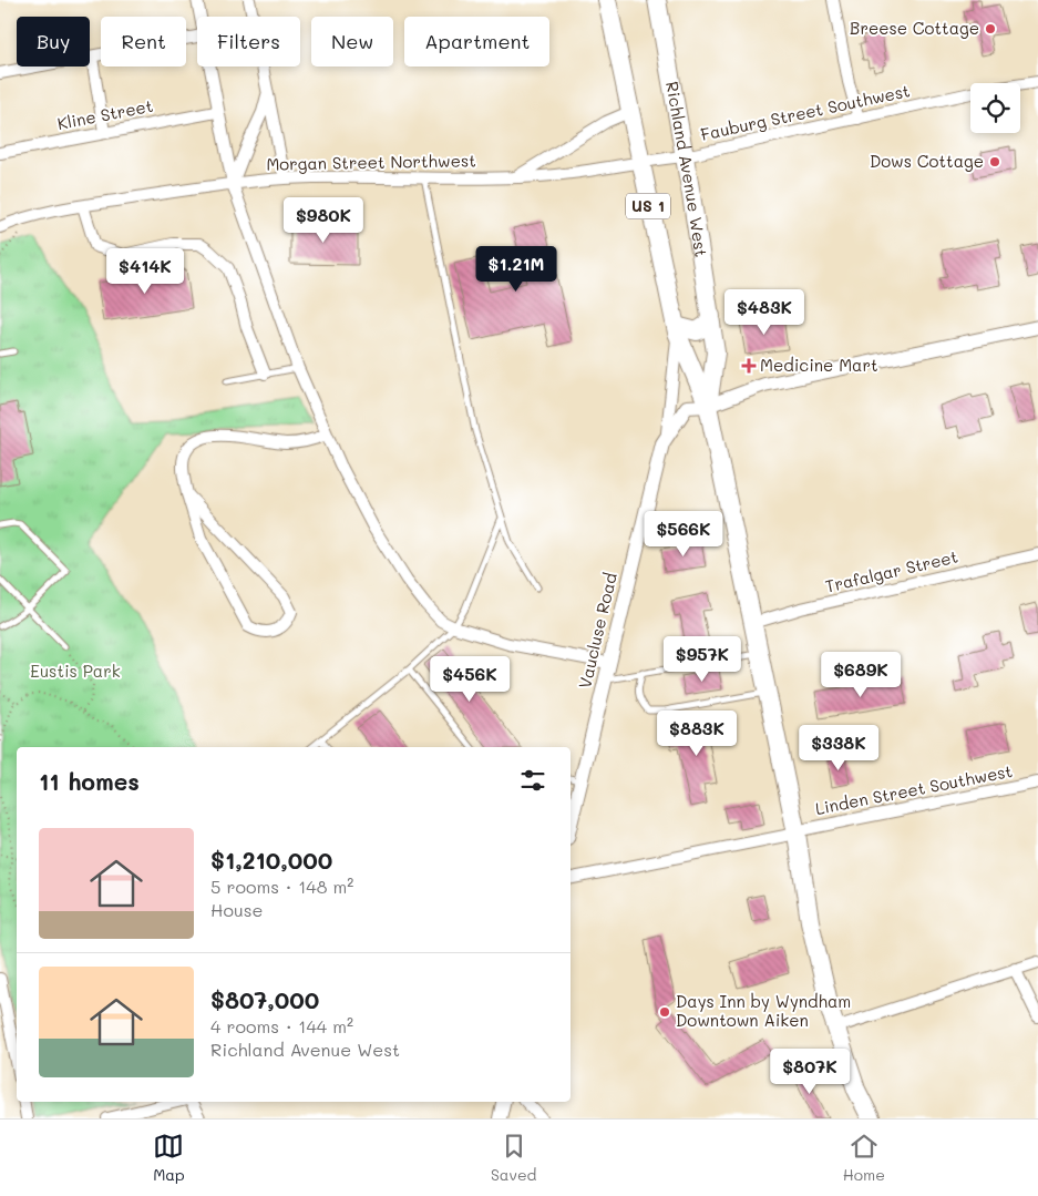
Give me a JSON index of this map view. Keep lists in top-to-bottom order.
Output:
{
  "streets": {
    "main road": ["Richland Avenue West", "US 1"],
    "street": [
      "Fauburg Street Southwest",
      "Kline Street",
      "Morgan Street Northwest",
      "Trafalgar Street",
      "Vaucluse Road",
      "Linden Street Southwest"
    ]
  },
  "crossings": [
    ["Fauburg Street Southwest", "Morgan Street Northwest"],
    ["Fauburg Street Southwest", "Richland Avenue West"],
    ["Richland Avenue West", "Trafalgar Street"],
    ["Richland Avenue West", "Linden Street Southwest"]
  ],
  "parks": ["Eustis Park"],
  "places": {
    "other": ["Breese Cottage", "Dows Cottage", "Days Inn by Wyndham Downtown Aiken"],
    "health": ["Medicine Mart"]
  },
  "page": {
    "chip": [
      "Buy",
      "Rent",
      "Filters",
      "New",
      "Apartment"
    ],
    "price": [
      "$980K",
      "$1.21M",
      "$414K",
      "$483K",
      "$566K",
      "$957K",
      "$689K",
      "$456K",
      "$883K",
      "$338K",
      "$807K"
    ],
    "heading": "11 homes",
    "list": [
      {
        "name": "$1,210,000",
        "note": "5 rooms · 148 m² · House"
      },
      {
        "name": "$807,000",
        "note": "4 rooms · 144 m² · Richland Avenue West"
      }
    ],
    "tabs": ["Map", "Saved", "Home"]
  }
}
